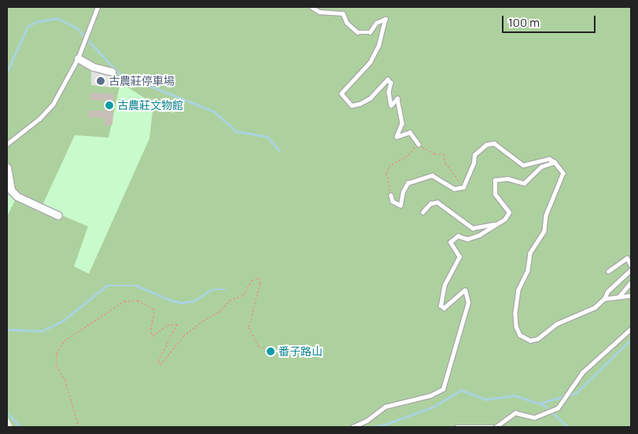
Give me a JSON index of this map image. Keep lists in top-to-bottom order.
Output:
{
  "places": ["古農莊停車場", "古農莊文物館", "番子路山"],
  "scale_bar": "100 m"
}
